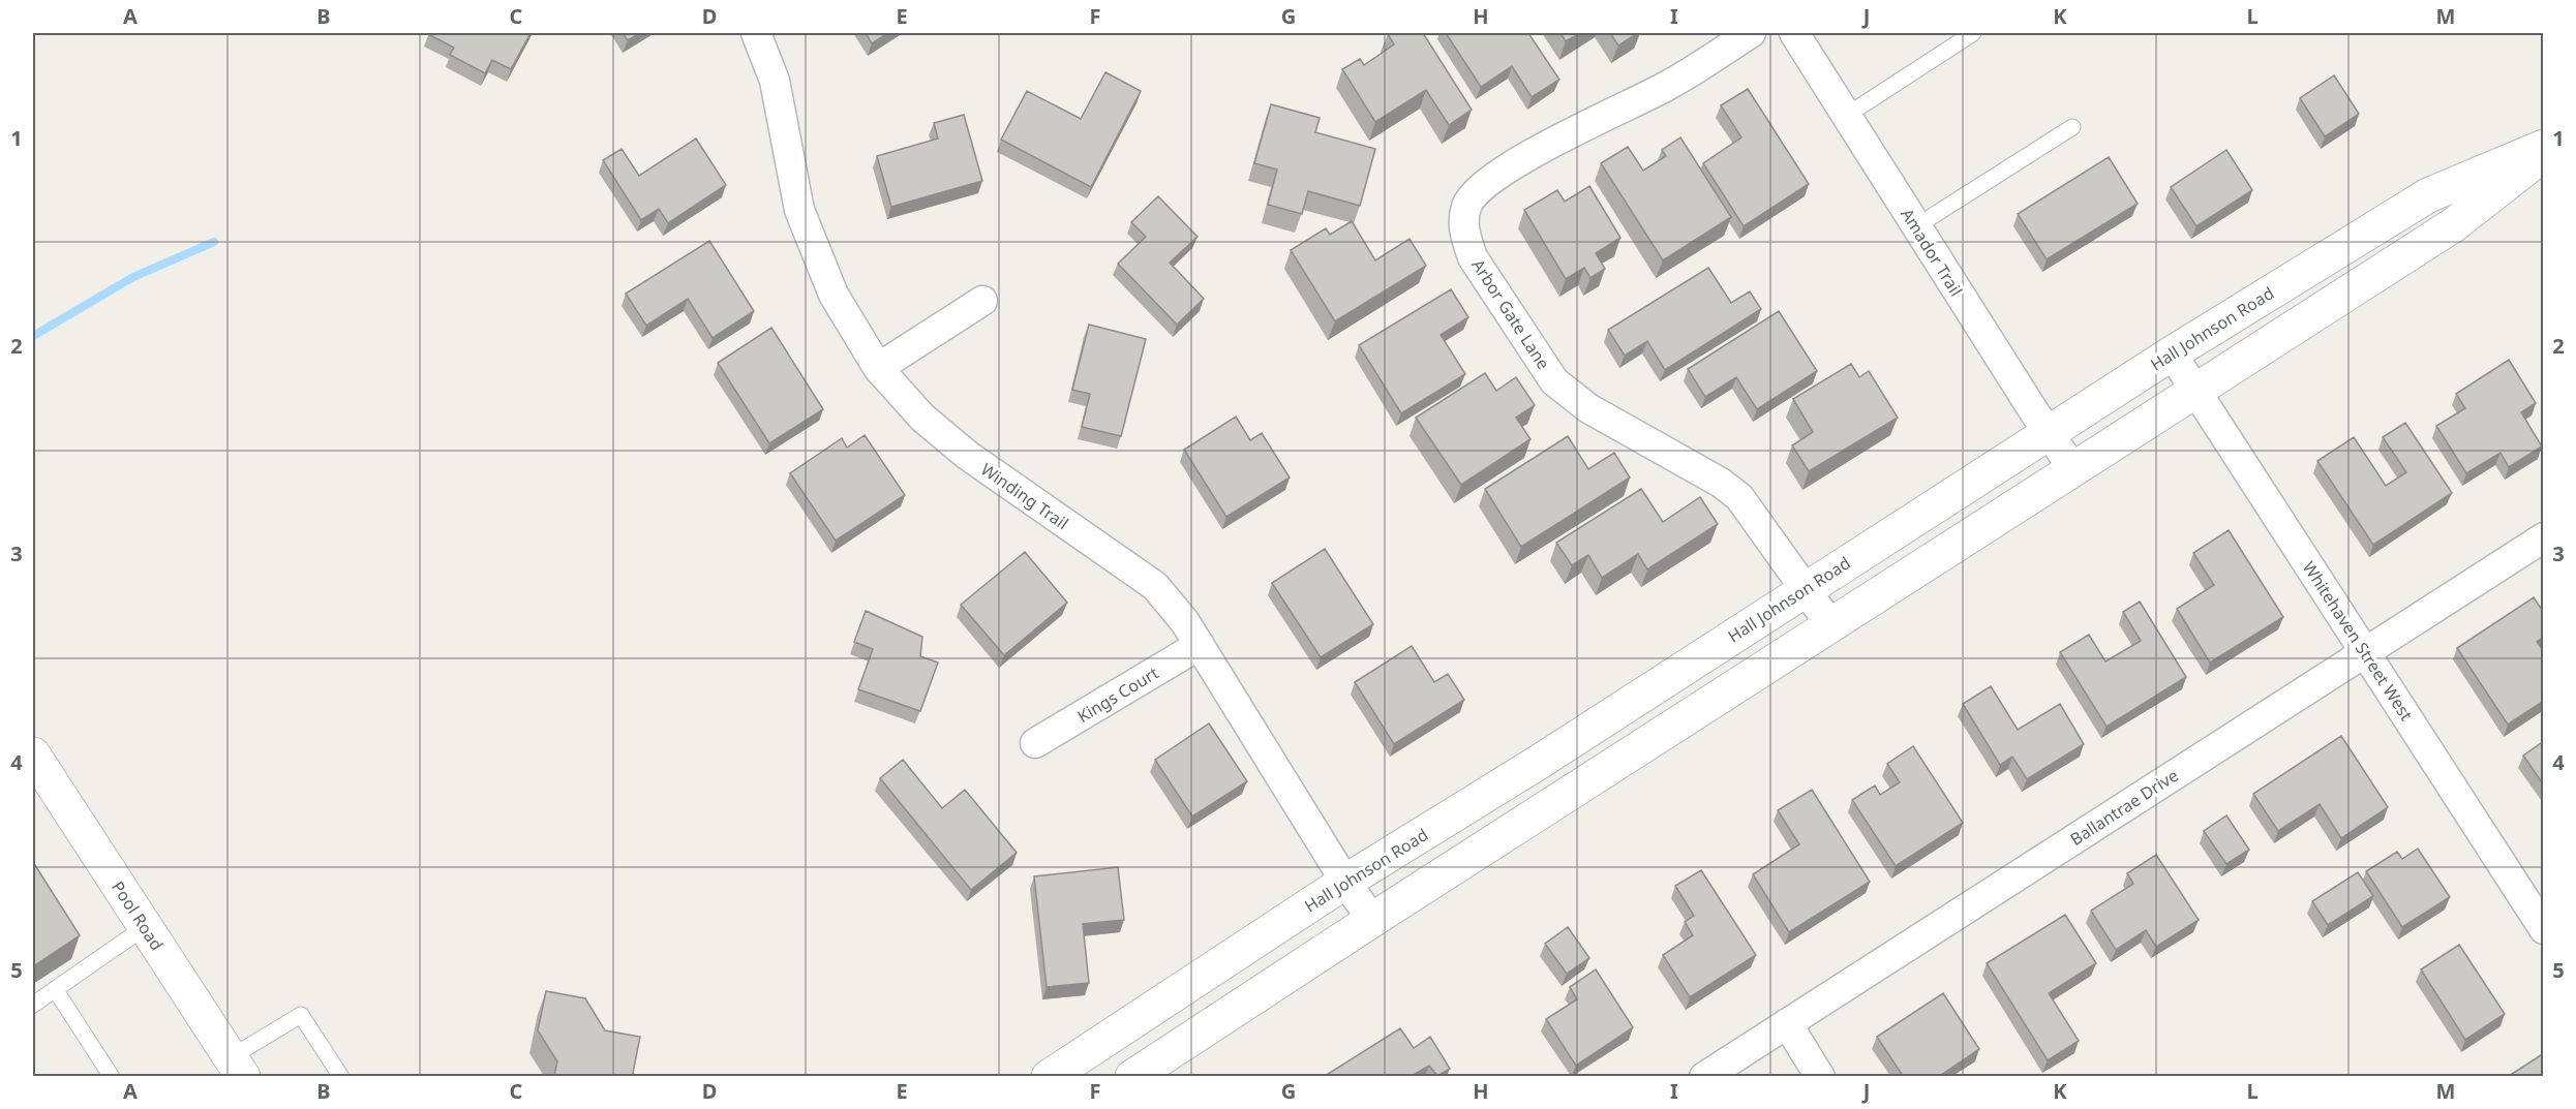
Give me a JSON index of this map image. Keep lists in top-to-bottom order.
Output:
{
  "streets": {
    "main road": ["Hall Johnson Road", "Pool Road"],
    "street": [
      "Amador Trail",
      "Arbor Gate Lane",
      "Winding Trail",
      "Whitehaven Street West",
      "Kings Court",
      "Ballantrae Drive"
    ]
  },
  "crossings": [
    ["Amador Trail", "Hall Johnson Road"],
    ["Arbor Gate Lane", "Hall Johnson Road"],
    ["Hall Johnson Road", "Winding Trail"],
    ["Hall Johnson Road", "Whitehaven Street West"],
    ["Winding Trail", "Kings Court"],
    ["Whitehaven Street West", "Ballantrae Drive"]
  ],
  "grid": {
    "columns": [
      "A",
      "B",
      "C",
      "D",
      "E",
      "F",
      "G",
      "H",
      "I",
      "J",
      "K",
      "L",
      "M"
    ],
    "rows": [
      "1",
      "2",
      "3",
      "4",
      "5"
    ]
  }
}
